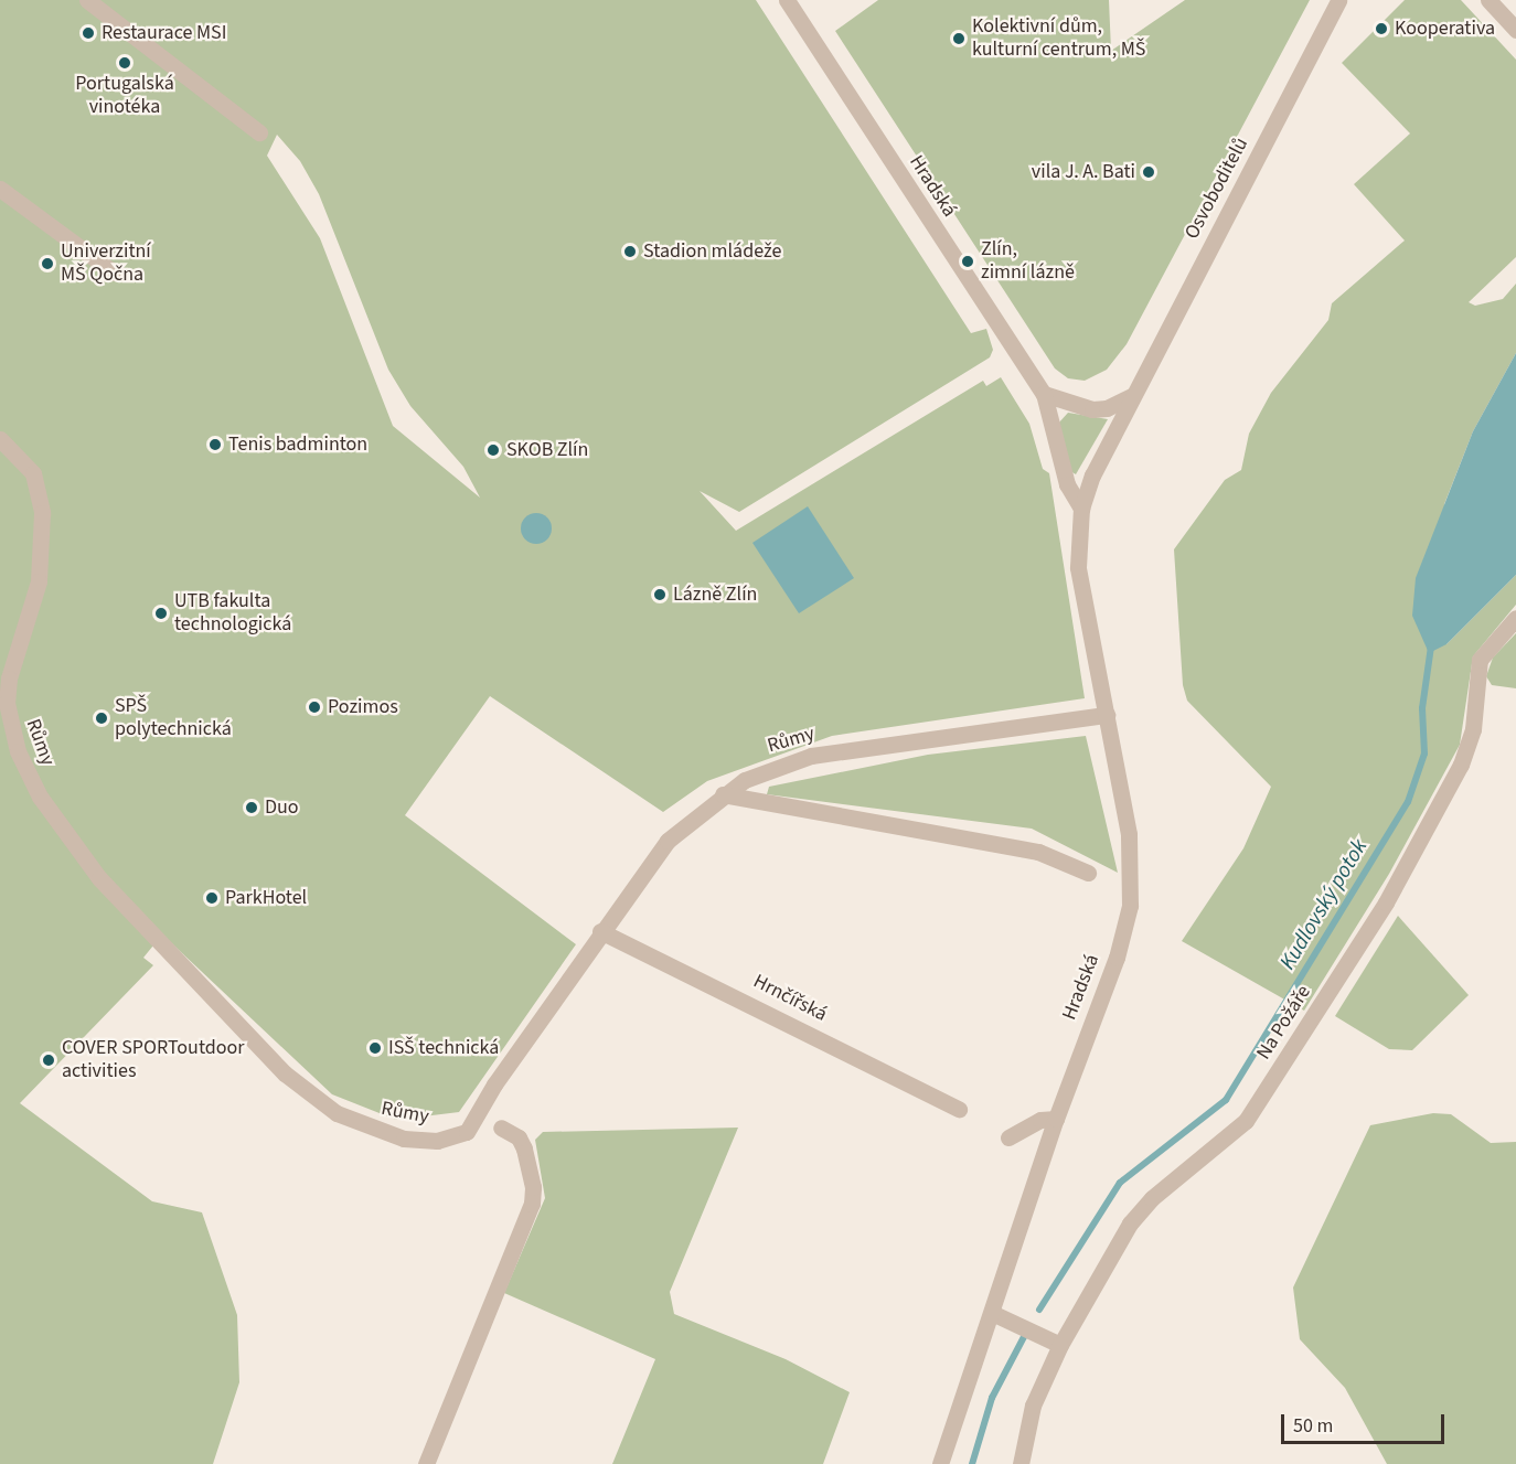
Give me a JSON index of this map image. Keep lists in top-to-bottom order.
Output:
{
  "streets": {
    "street": [
      "Hradská",
      "Osvoboditelů",
      "Růmy",
      "Hrnčířská",
      "Na Požáře"
    ]
  },
  "crossings": [
    ["Hradská", "Osvoboditelů"],
    ["Hradská", "Růmy"],
    ["Růmy", "Hrnčířská"]
  ],
  "water": ["Kudlovský potok"],
  "places": [
    "Kooperativa",
    "Restaurace MSI",
    "Kolektivní dům, kulturní centrum, MŠ",
    "Portugalská vinotéka",
    "vila J. A. Bati",
    "Stadion mládeže",
    "Zlín, zimní lázně",
    "Univerzitní MŠ Qočna",
    "Tenis badminton",
    "SKOB Zlín",
    "Lázně Zlín",
    "UTB fakulta technologická",
    "Pozimos",
    "SPŠ polytechnická",
    "Duo",
    "ParkHotel",
    "ISŠ technická",
    "COVER SPORToutdoor activities"
  ],
  "scale_bar": "50 m"
}
